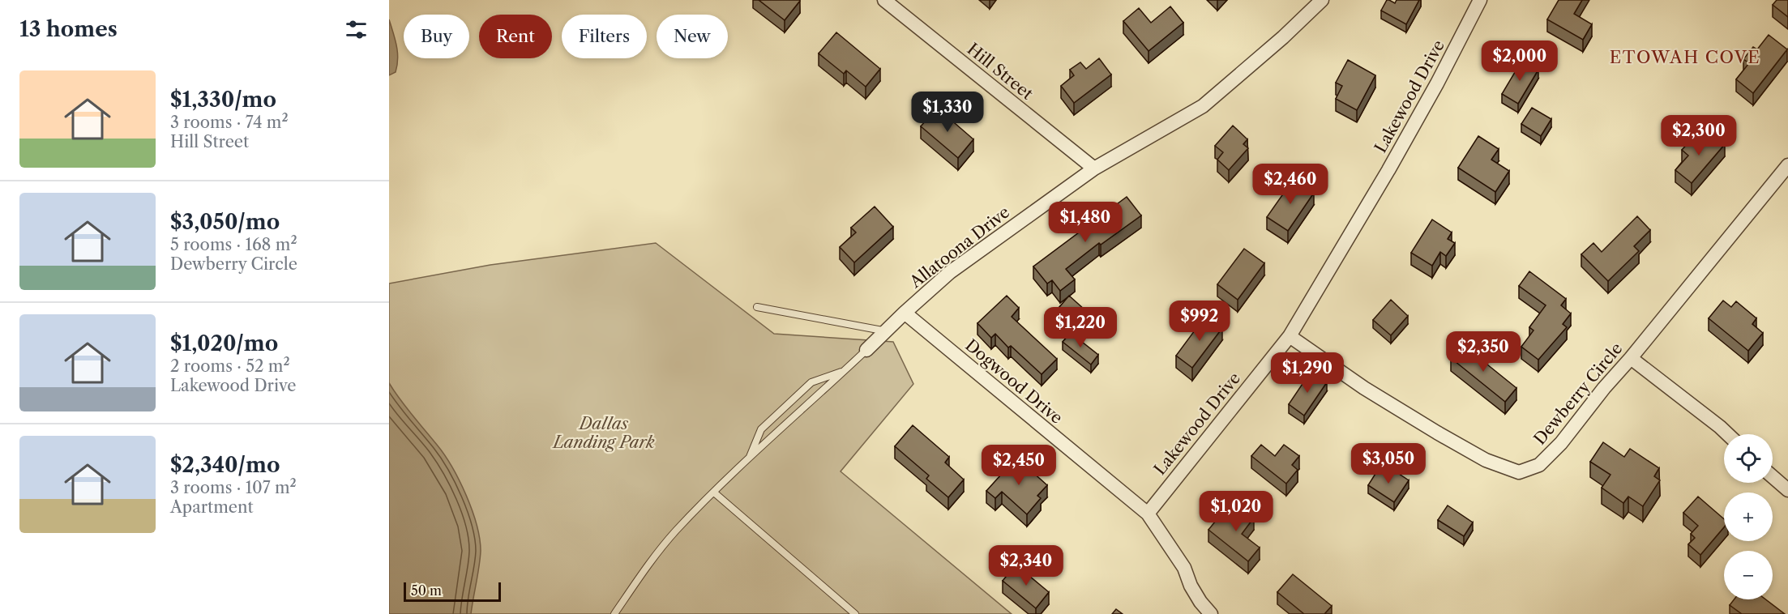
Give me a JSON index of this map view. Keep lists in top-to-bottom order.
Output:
{
  "streets": {
    "street": [
      "Hill Street",
      "Lakewood Drive",
      "Allatoona Drive",
      "Dogwood Drive",
      "Dewberry Circle"
    ]
  },
  "crossings": [
    ["Hill Street", "Allatoona Drive"],
    ["Lakewood Drive", "Dogwood Drive"],
    ["Lakewood Drive", "Dewberry Circle"],
    ["Allatoona Drive", "Dogwood Drive"]
  ],
  "districts": ["ETOWAH COVE"],
  "parks": ["Dallas Landing Park"],
  "scale_bar": "50 m",
  "page": {
    "heading": "13 homes",
    "chip": [
      "Buy",
      "Rent",
      "Filters",
      "New"
    ],
    "price": [
      "$2,000",
      "$1,330",
      "$2,300",
      "$2,460",
      "$1,480",
      "$992",
      "$1,220",
      "$2,350",
      "$1,290",
      "$3,050",
      "$2,450",
      "$1,020",
      "$2,340"
    ],
    "list": [
      {
        "name": "$1,330/mo",
        "note": "3 rooms · 74 m² · Hill Street"
      },
      {
        "name": "$3,050/mo",
        "note": "5 rooms · 168 m² · Dewberry Circle"
      },
      {
        "name": "$1,020/mo",
        "note": "2 rooms · 52 m² · Lakewood Drive"
      },
      {
        "name": "$2,340/mo",
        "note": "3 rooms · 107 m² · Apartment"
      }
    ],
    "map_buttons": ["+", "−"],
    "scale": "50 m"
  }
}
